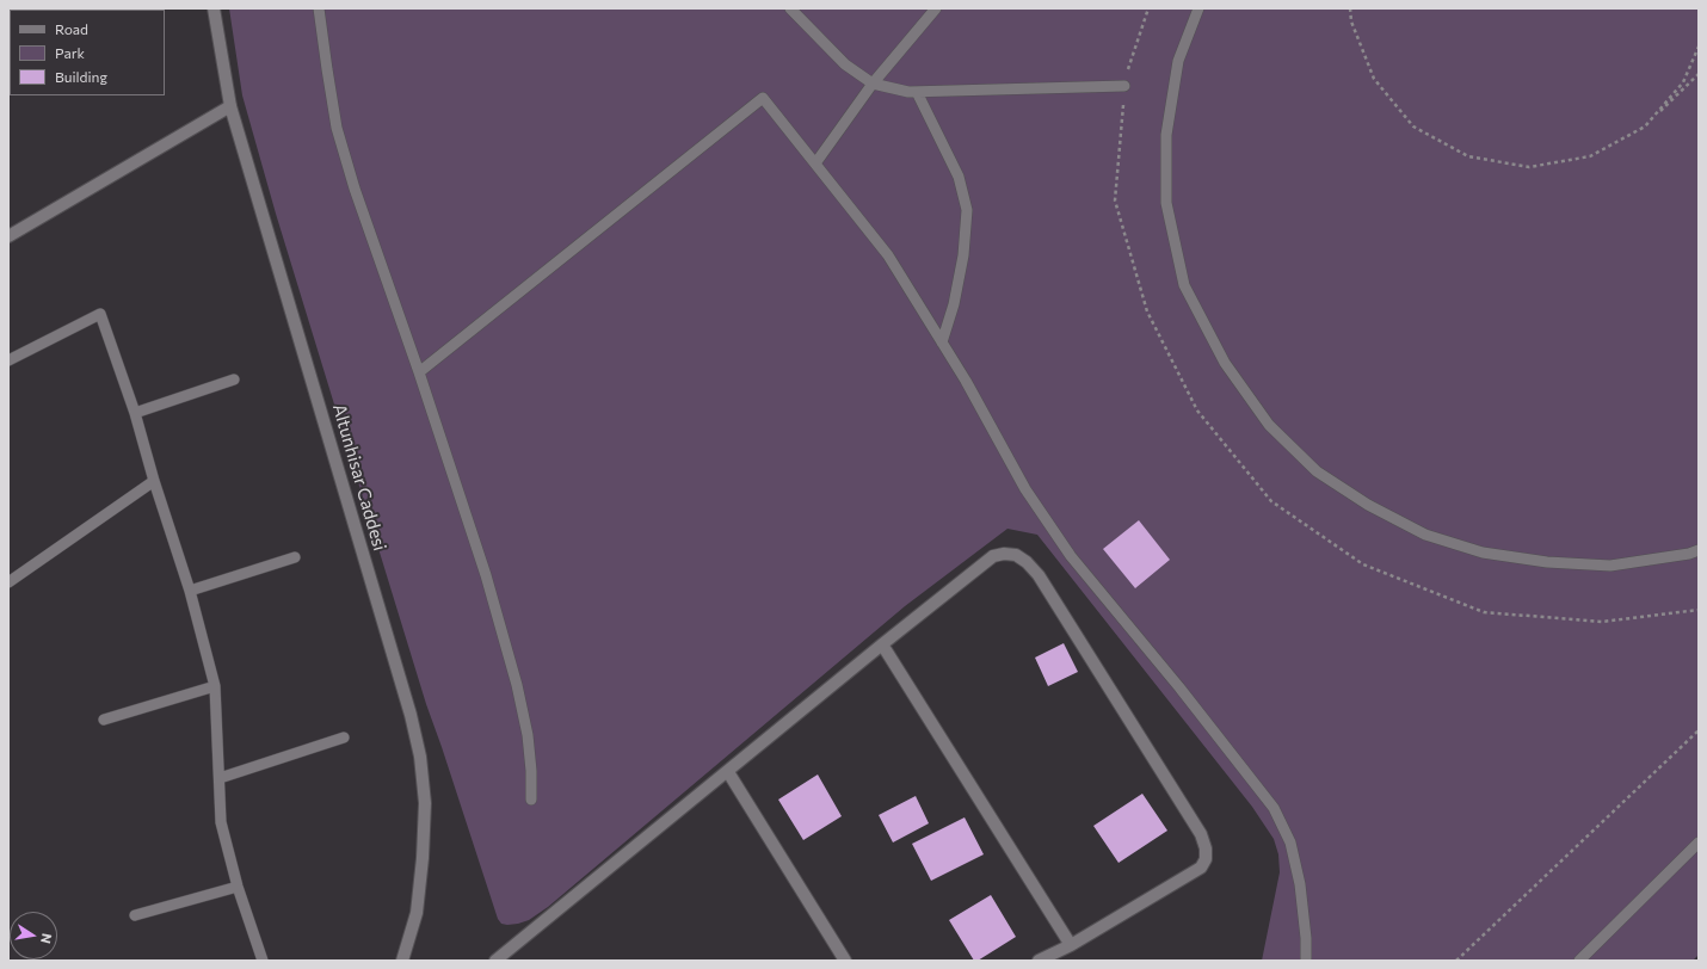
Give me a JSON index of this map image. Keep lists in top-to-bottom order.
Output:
{
  "streets": {
    "street": ["Altunhisar Caddesi"]
  },
  "legend": ["Road", "Park", "Building"],
  "north": "right"
}
